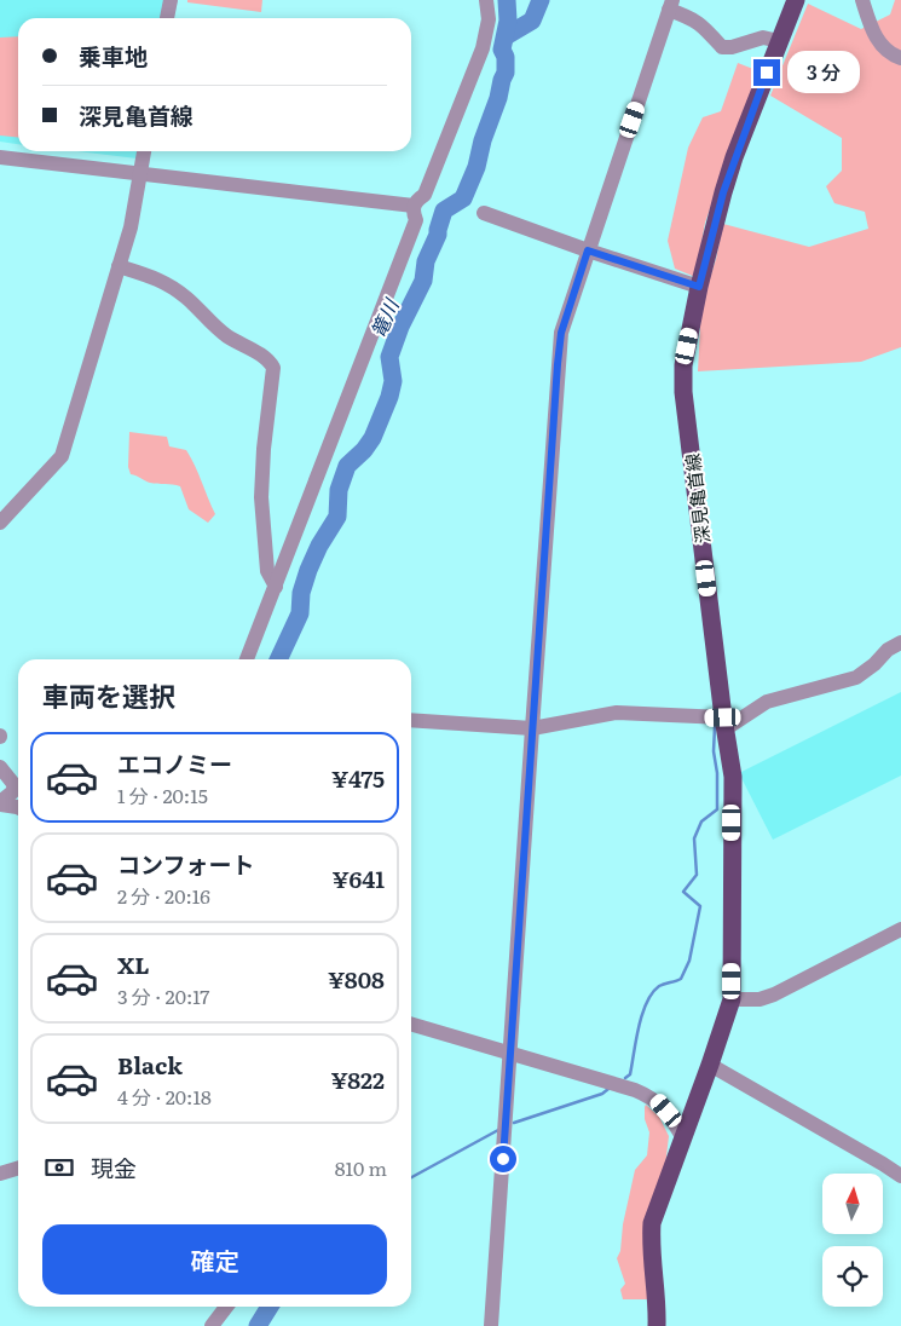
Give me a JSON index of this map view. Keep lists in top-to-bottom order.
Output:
{
  "streets": {
    "main road": ["深見亀首線"]
  },
  "water": ["篭川"],
  "north": "top",
  "page": {
    "banner": ["乗車地", "深見亀首線"],
    "bubble": "3 分",
    "heading": "車両を選択",
    "list": [
      {
        "name": "エコノミー",
        "note": "1 分 · 20:15",
        "value": "¥475"
      },
      {
        "name": "コンフォート",
        "note": "2 分 · 20:16",
        "value": "¥641"
      },
      {
        "name": "XL",
        "note": "3 分 · 20:17",
        "value": "¥808"
      },
      {
        "name": "Black",
        "note": "4 分 · 20:18",
        "value": "¥822"
      }
    ],
    "pay": ["現金", "810 m"],
    "buttons": "確定"
  }
}
